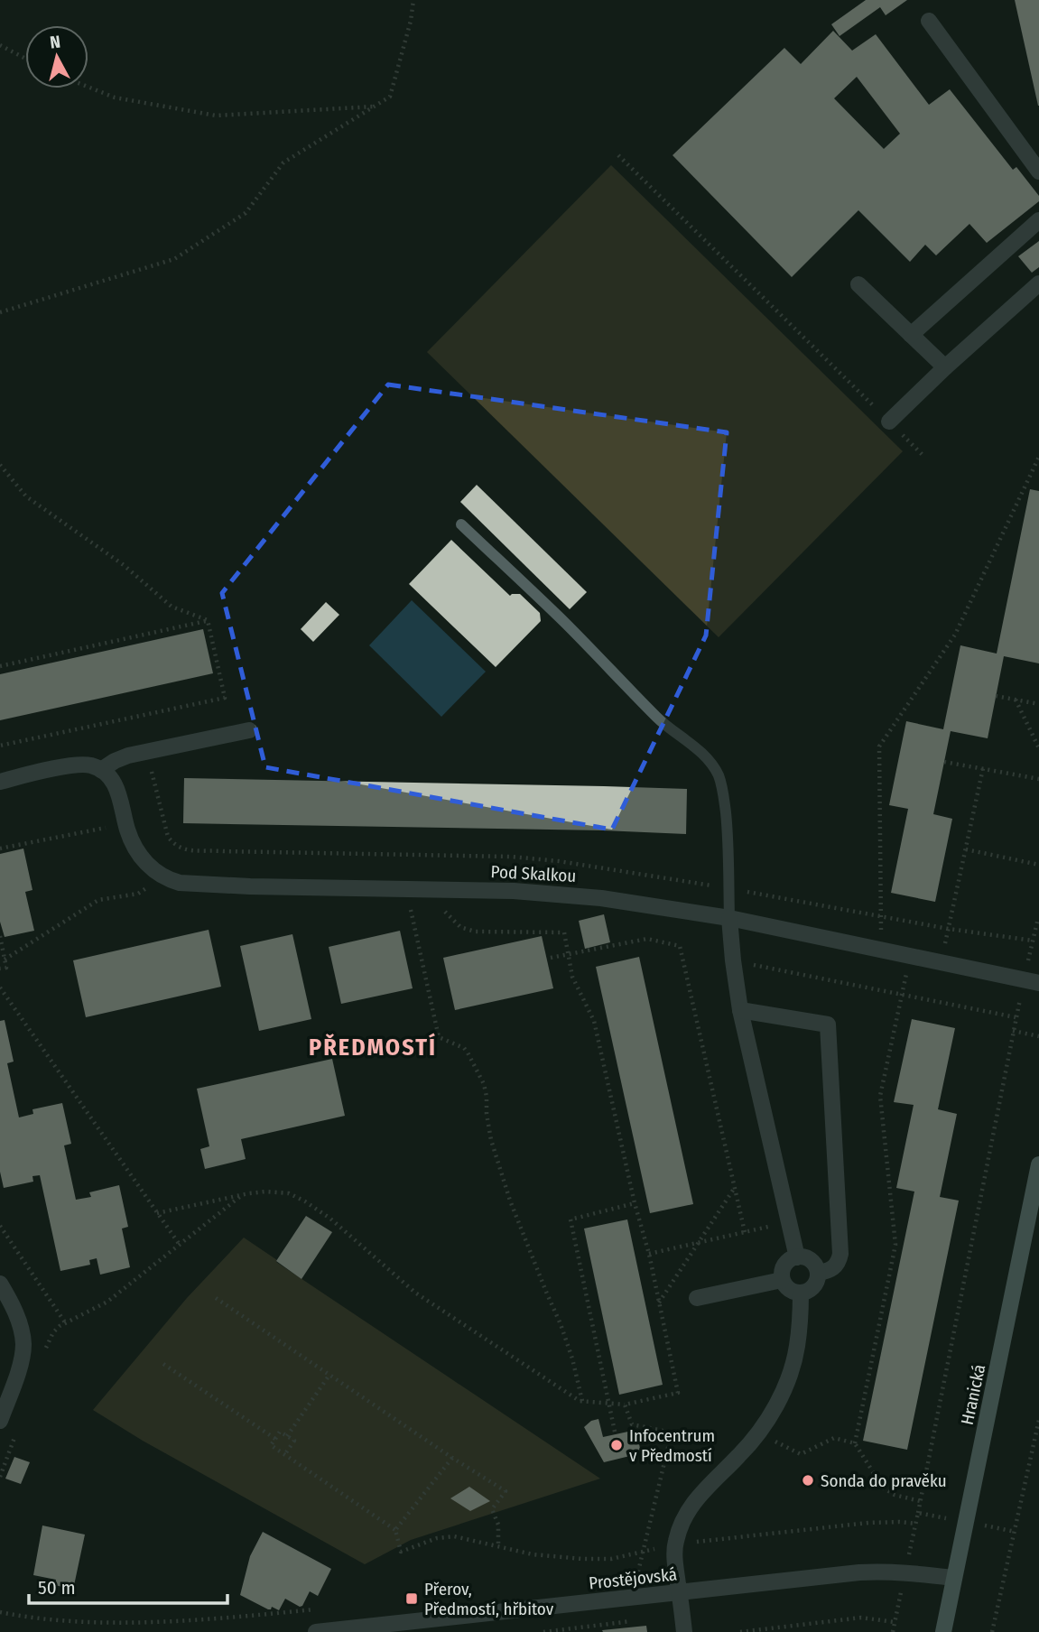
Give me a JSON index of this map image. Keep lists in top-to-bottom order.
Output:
{
  "streets": {
    "main road": ["Hranická"],
    "street": ["Pod Skalkou", "Prostějovská"]
  },
  "crossings": [
    ["Hranická", "Prostějovská"]
  ],
  "districts": ["PŘEDMOSTÍ"],
  "places": {
    "other": ["Infocentrum v Předmostí", "Sonda do pravěku"],
    "transit": ["Přerov, Předmostí, hřbitov"]
  },
  "scale_bar": "50 m",
  "north": "top"
}
